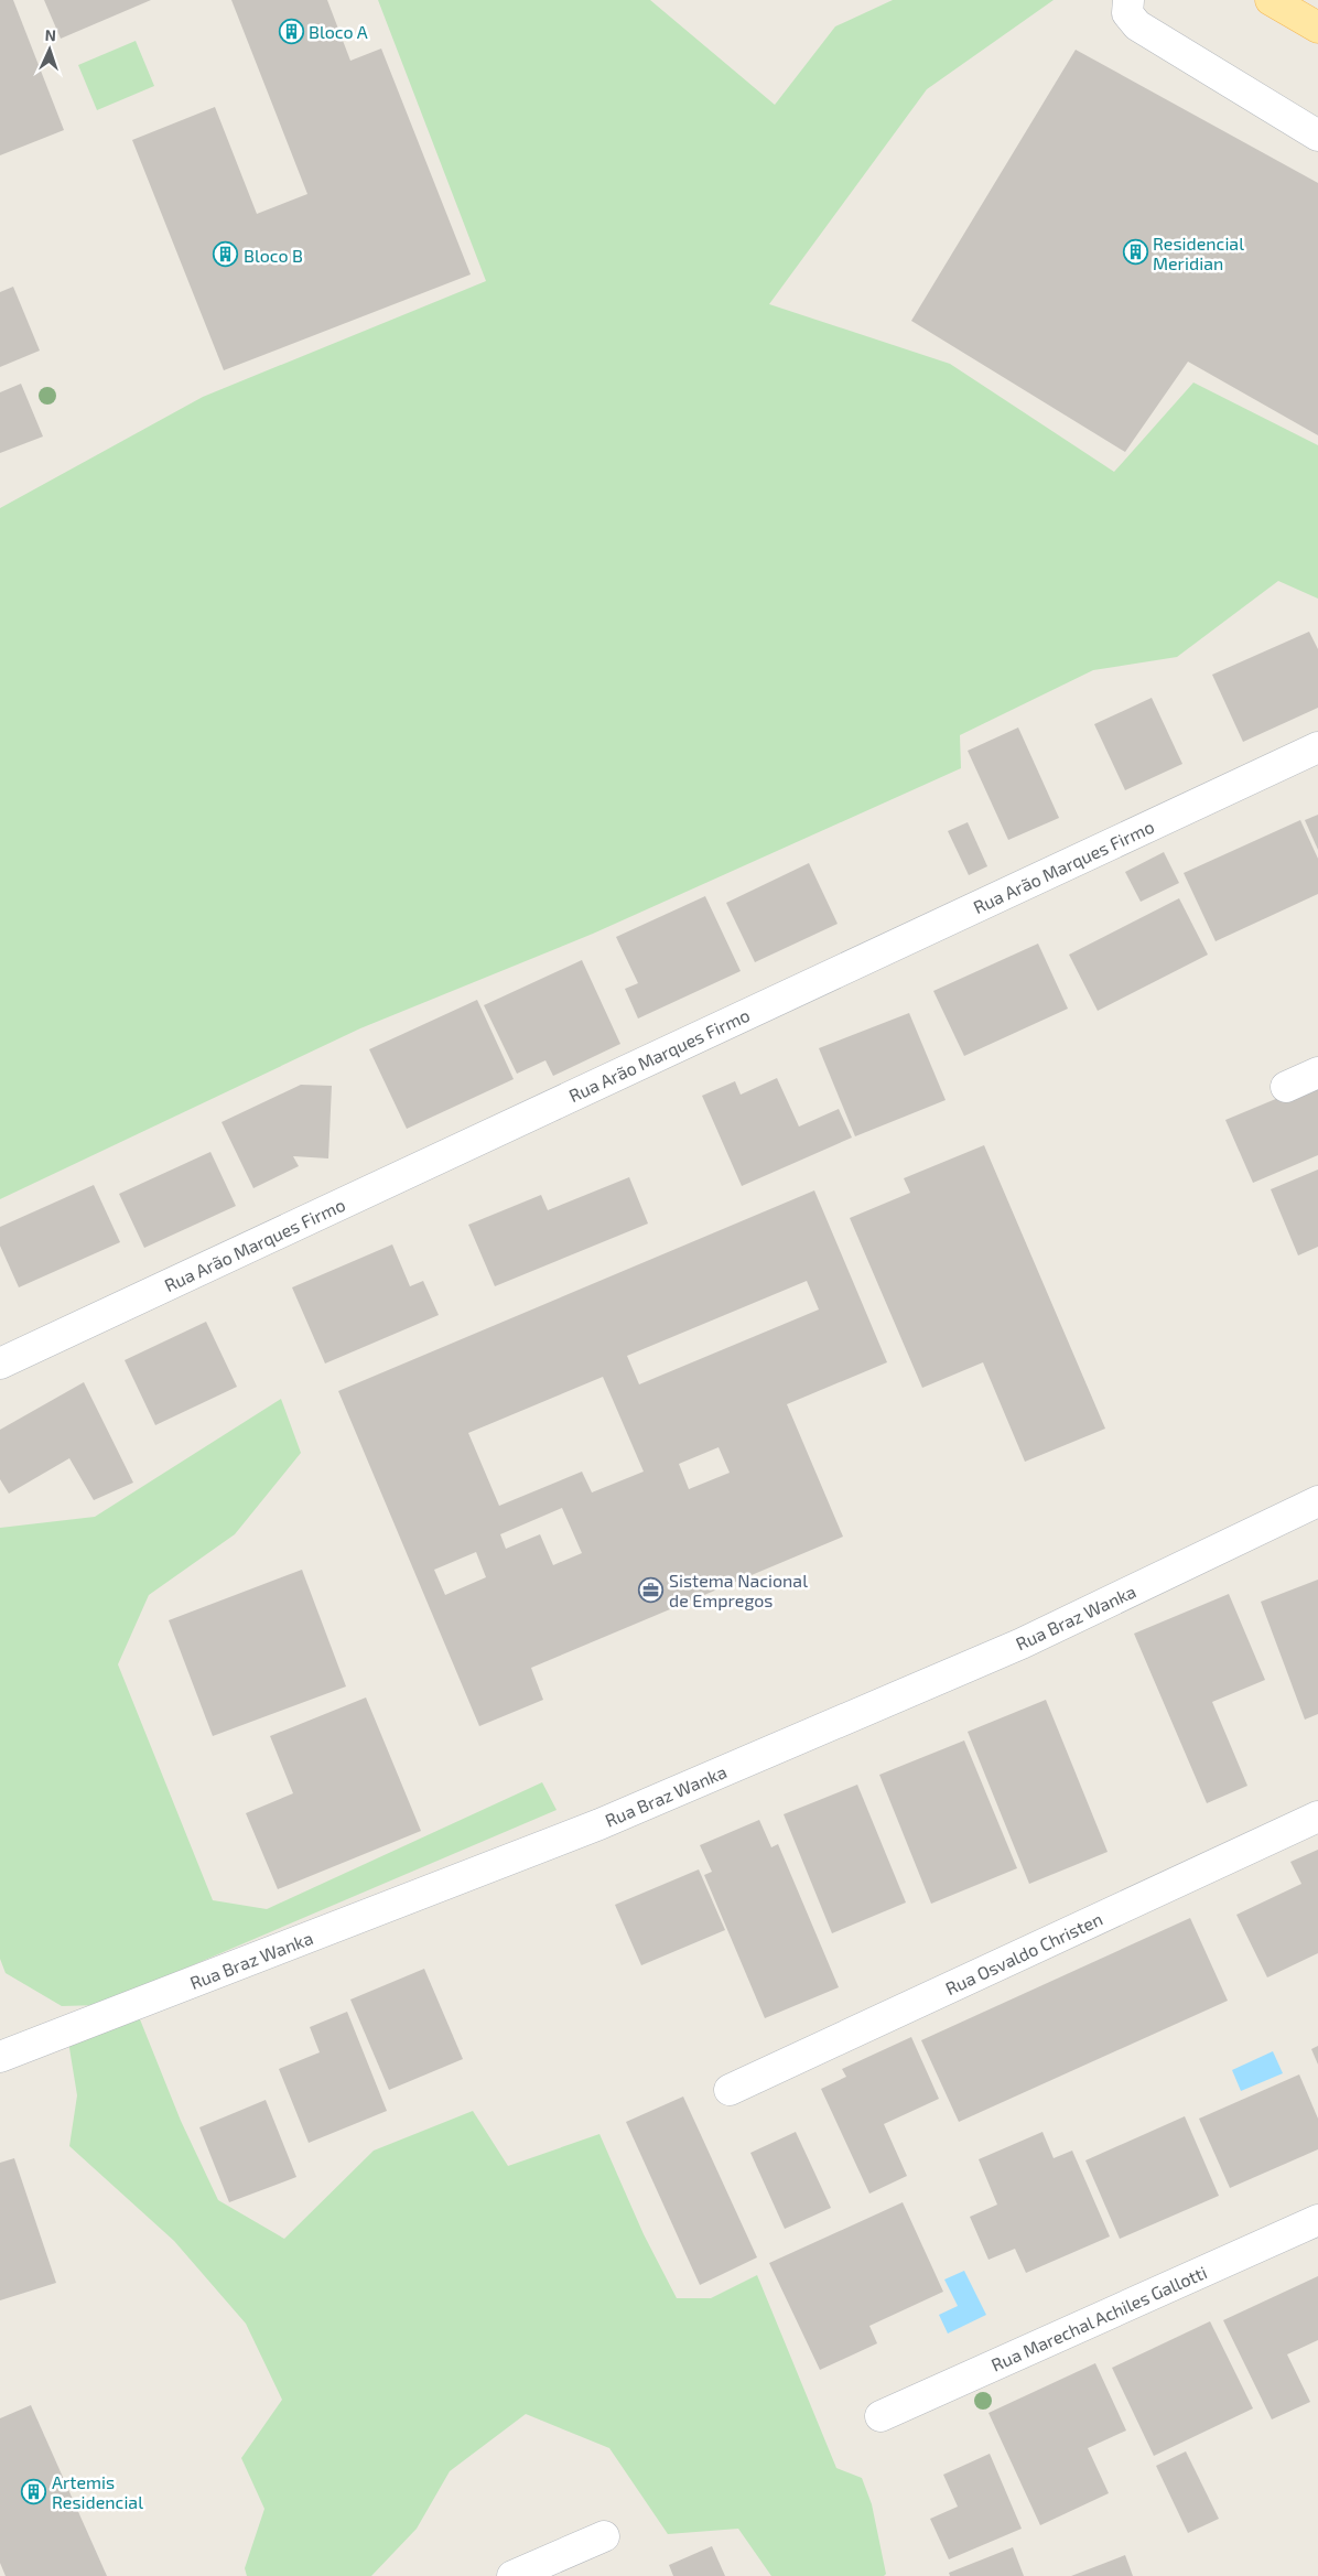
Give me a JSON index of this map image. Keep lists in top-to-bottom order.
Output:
{
  "streets": {
    "street": [
      "Rua Arão Marques Firmo",
      "Rua Braz Wanka",
      "Rua Osvaldo Christen",
      "Rua Marechal Achiles Gallotti"
    ]
  },
  "places": {
    "building": [
      "Bloco A",
      "Residencial Meridian",
      "Bloco B",
      "Artemis Residencial"
    ],
    "office": ["Sistema Nacional de Empregos"]
  },
  "north": "top"
}
